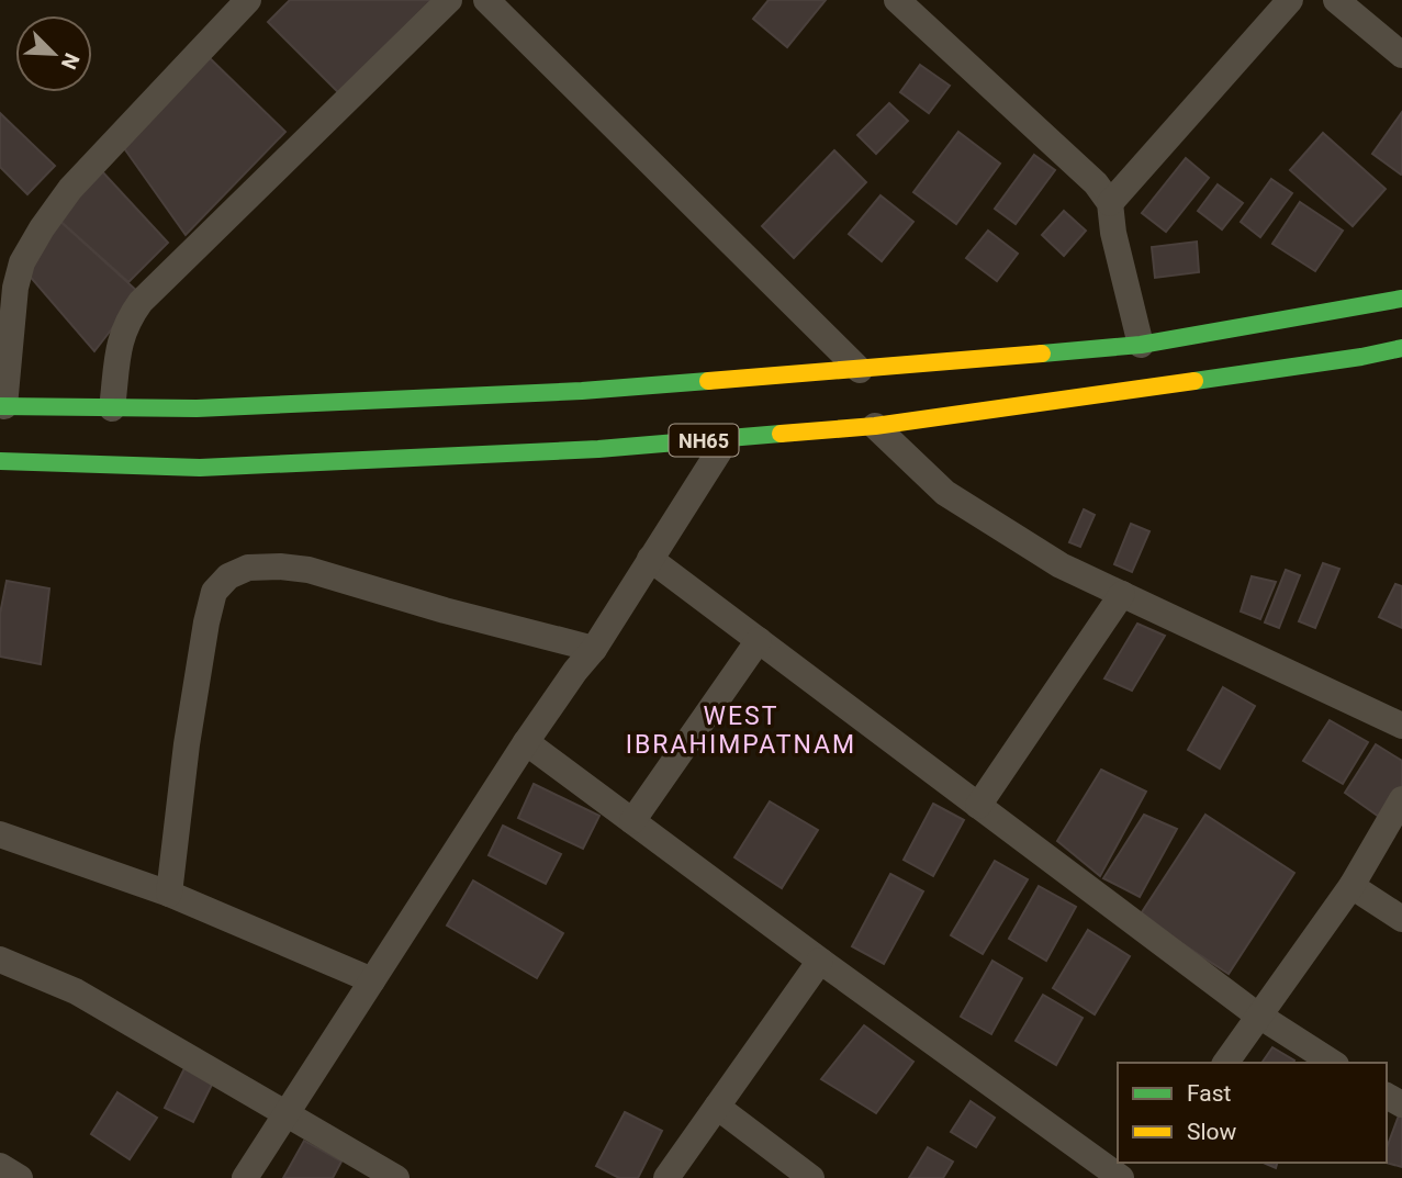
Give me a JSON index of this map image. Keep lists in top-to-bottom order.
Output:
{
  "streets": {
    "highway": ["NH65"]
  },
  "districts": ["WEST IBRAHIMPATNAM"],
  "legend": ["Fast", "Slow"],
  "north": "bottom right"
}
